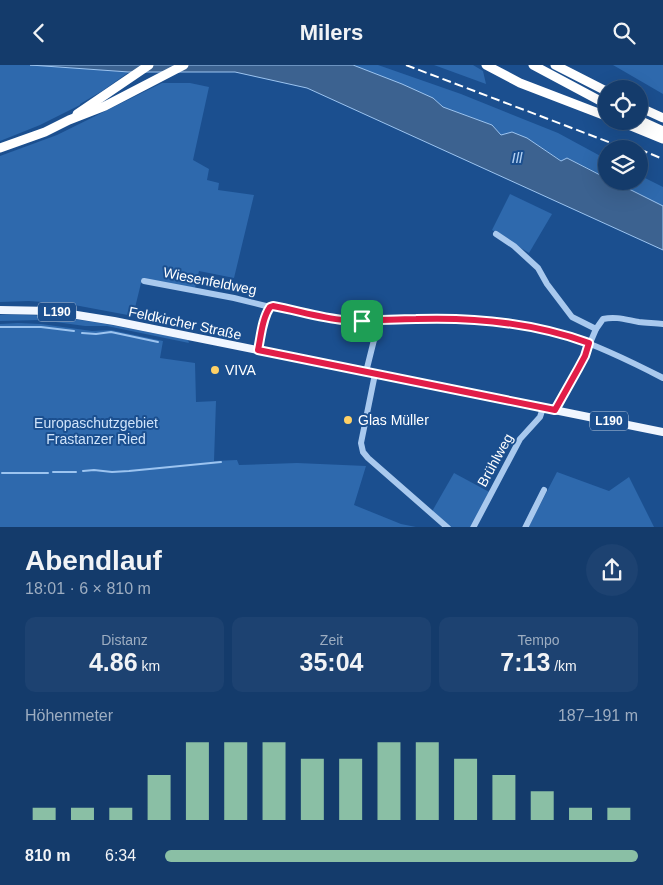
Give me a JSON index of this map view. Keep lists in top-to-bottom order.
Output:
{
  "streets": {
    "main road": ["L190", "Feldkircher Straße"],
    "street": ["Wiesenfeldweg", "Brühlweg"]
  },
  "crossings": [
    ["Wiesenfeldweg", "Feldkircher Straße"],
    ["Feldkircher Straße", "Brühlweg"]
  ],
  "water": ["Ill"],
  "parks": ["Europaschutzgebiet Frastanzer Ried"],
  "places": ["VIVA", "Glas Müller"],
  "page": {
    "header": "Milers",
    "heading": ["Abendlauf", "18:01 · 6 × 810 m"],
    "stats": [
      ["Distanz", "4.86 km"],
      ["Zeit", "35:04"],
      ["Tempo", "7:13 /km"]
    ],
    "chart": ["Höhenmeter", "187–191 m"],
    "list": [
      {
        "name": "810 m",
        "note": "6:34"
      }
    ]
  }
}
